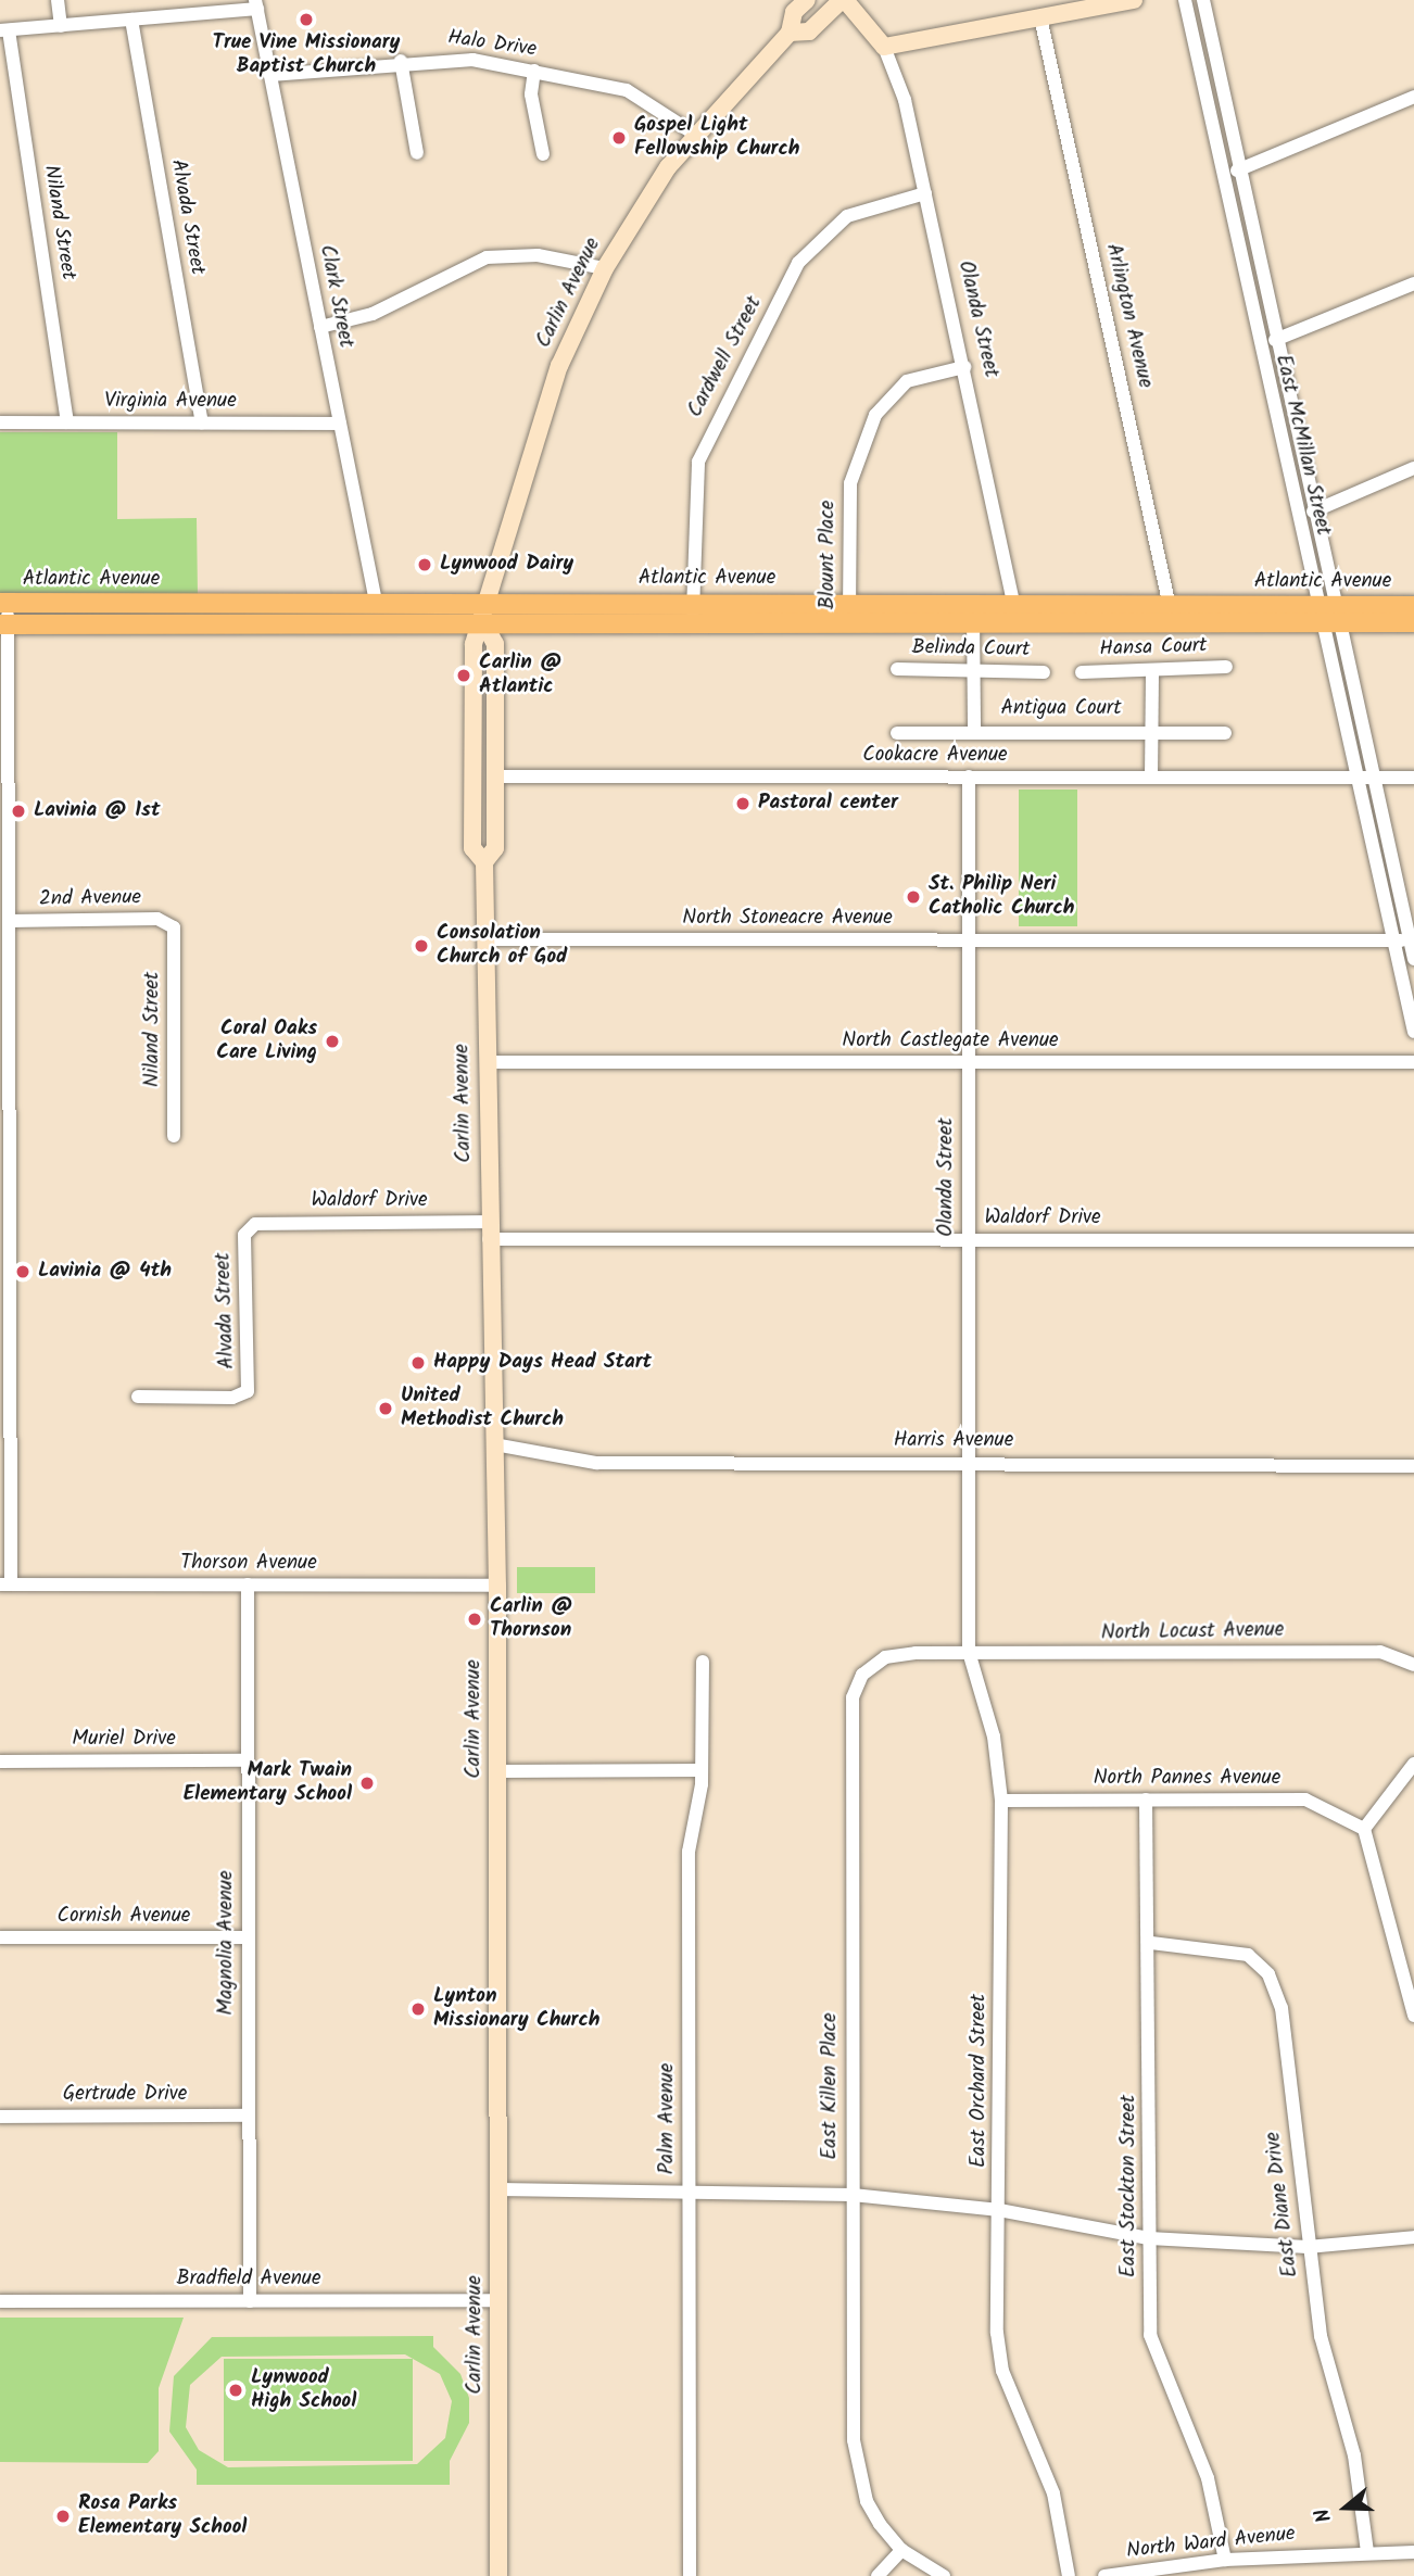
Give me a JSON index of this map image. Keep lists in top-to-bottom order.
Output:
{
  "streets": {
    "main road": ["Atlantic Avenue"],
    "street": [
      "Halo Drive",
      "Alvada Street",
      "Niland Street",
      "Carlin Avenue",
      "Clark Street",
      "Arlington Avenue",
      "Olanda Street",
      "Cardwell Street",
      "Virginia Avenue",
      "East McMillan Street",
      "Blount Place",
      "Hansa Court",
      "Belinda Court",
      "Antigua Court",
      "Cookacre Avenue",
      "2nd Avenue",
      "North Stoneacre Avenue",
      "North Castlegate Avenue",
      "Waldorf Drive",
      "Harris Avenue",
      "Thorson Avenue",
      "North Locust Avenue",
      "Muriel Drive",
      "North Pannes Avenue",
      "Cornish Avenue",
      "Magnolia Avenue",
      "East Orchard Street",
      "East Killen Place",
      "Gertrude Drive",
      "Palm Avenue",
      "East Stockton Street",
      "East Diane Drive",
      "Bradfield Avenue",
      "North Ward Avenue"
    ]
  },
  "crossings": [
    ["Halo Drive", "Carlin Avenue"],
    ["Halo Drive", "Clark Street"],
    ["Alvada Street", "Virginia Avenue"],
    ["Alvada Street", "Waldorf Drive"],
    ["Niland Street", "Virginia Avenue"],
    ["Niland Street", "2nd Avenue"],
    ["Carlin Avenue", "Olanda Street"],
    ["Carlin Avenue", "Atlantic Avenue"],
    ["Carlin Avenue", "Cookacre Avenue"],
    ["Carlin Avenue", "North Stoneacre Avenue"],
    ["Carlin Avenue", "North Castlegate Avenue"],
    ["Carlin Avenue", "Waldorf Drive"],
    ["Carlin Avenue", "Harris Avenue"],
    ["Carlin Avenue", "Thorson Avenue"],
    ["Carlin Avenue", "Bradfield Avenue"],
    ["Clark Street", "Virginia Avenue"],
    ["Clark Street", "Atlantic Avenue"],
    ["Arlington Avenue", "Atlantic Avenue"],
    ["Olanda Street", "Cardwell Street"],
    ["Olanda Street", "Blount Place"],
    ["Olanda Street", "Atlantic Avenue"],
    ["Olanda Street", "Cookacre Avenue"],
    ["Olanda Street", "North Stoneacre Avenue"],
    ["Olanda Street", "North Castlegate Avenue"],
    ["Olanda Street", "Waldorf Drive"],
    ["Olanda Street", "Harris Avenue"],
    ["Olanda Street", "East Orchard Street"],
    ["Cardwell Street", "Atlantic Avenue"],
    ["East McMillan Street", "Atlantic Avenue"],
    ["East McMillan Street", "Cookacre Avenue"],
    ["East McMillan Street", "North Stoneacre Avenue"],
    ["Blount Place", "Atlantic Avenue"],
    ["Thorson Avenue", "Magnolia Avenue"],
    ["North Locust Avenue", "East Orchard Street"],
    ["North Locust Avenue", "East Killen Place"],
    ["Muriel Drive", "Magnolia Avenue"],
    ["North Pannes Avenue", "East Orchard Street"],
    ["North Pannes Avenue", "East Stockton Street"],
    ["Cornish Avenue", "Magnolia Avenue"],
    ["Magnolia Avenue", "Gertrude Drive"],
    ["Magnolia Avenue", "Bradfield Avenue"],
    ["East Orchard Street", "East Killen Place"],
    ["East Stockton Street", "East Diane Drive"],
    ["East Stockton Street", "North Ward Avenue"],
    ["East Diane Drive", "North Ward Avenue"]
  ],
  "places": [
    "True Vine Missionary Baptist Church",
    "Gospel Light Fellowship Church",
    "Lynwood Dairy",
    "Carlin @ Atlantic",
    "Pastoral center",
    "Lavinia @ 1st",
    "St. Philip Neri Catholic Church",
    "Consolation Church of God",
    "Coral Oaks Care Living",
    "Lavinia @ 4th",
    "Happy Days Head Start",
    "United Methodist Church",
    "Carlin @ Thornson",
    "Mark Twain Elementary School",
    "Lynton Missionary Church",
    "Lynwood High School",
    "Rosa Parks Elementary School"
  ],
  "north": "left"
}
